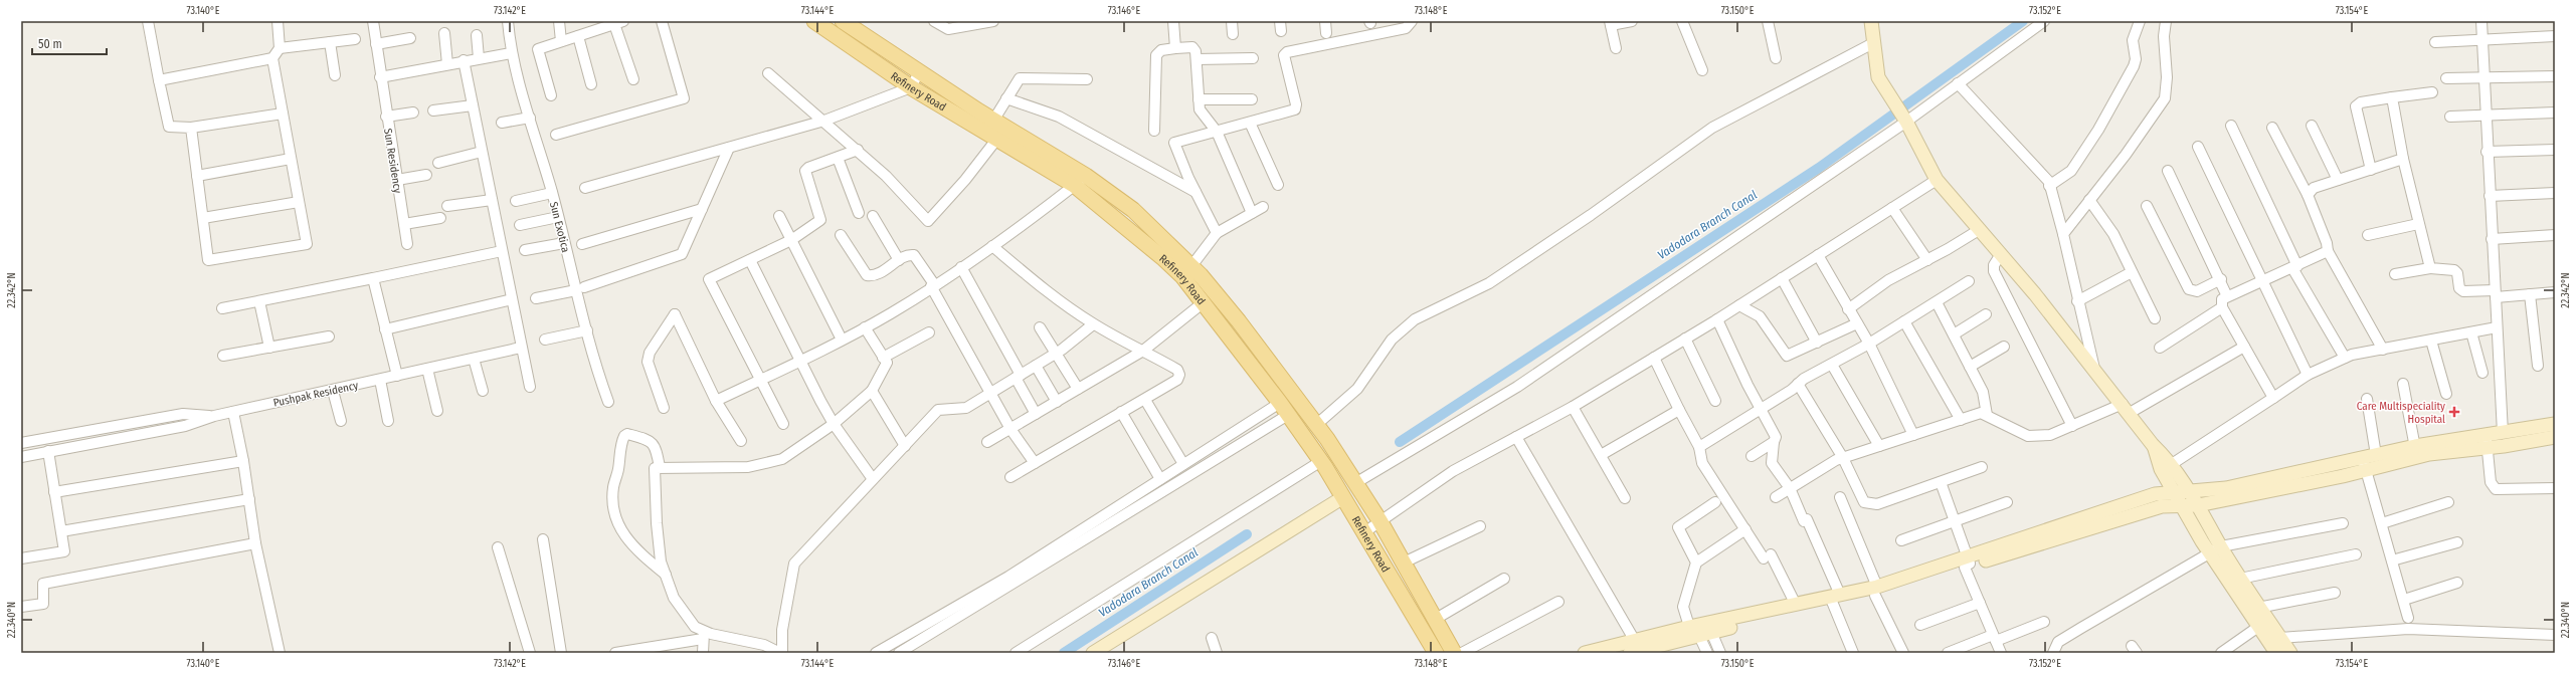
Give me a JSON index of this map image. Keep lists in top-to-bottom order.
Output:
{
  "streets": {
    "main road": ["Refinery Road"],
    "street": ["Sun Residency", "Sun Exotica", "Pushpak Residency"]
  },
  "water": ["Vadodara Branch Canal"],
  "places": {
    "health": ["Care Multispeciality Hospital"]
  },
  "scale_bar": "50 m",
  "coordinates": [
    "73.140°E",
    "73.142°E",
    "73.144°E",
    "73.146°E",
    "73.148°E",
    "73.150°E",
    "73.152°E",
    "73.154°E",
    "22.342°N",
    "22.340°N"
  ]
}
